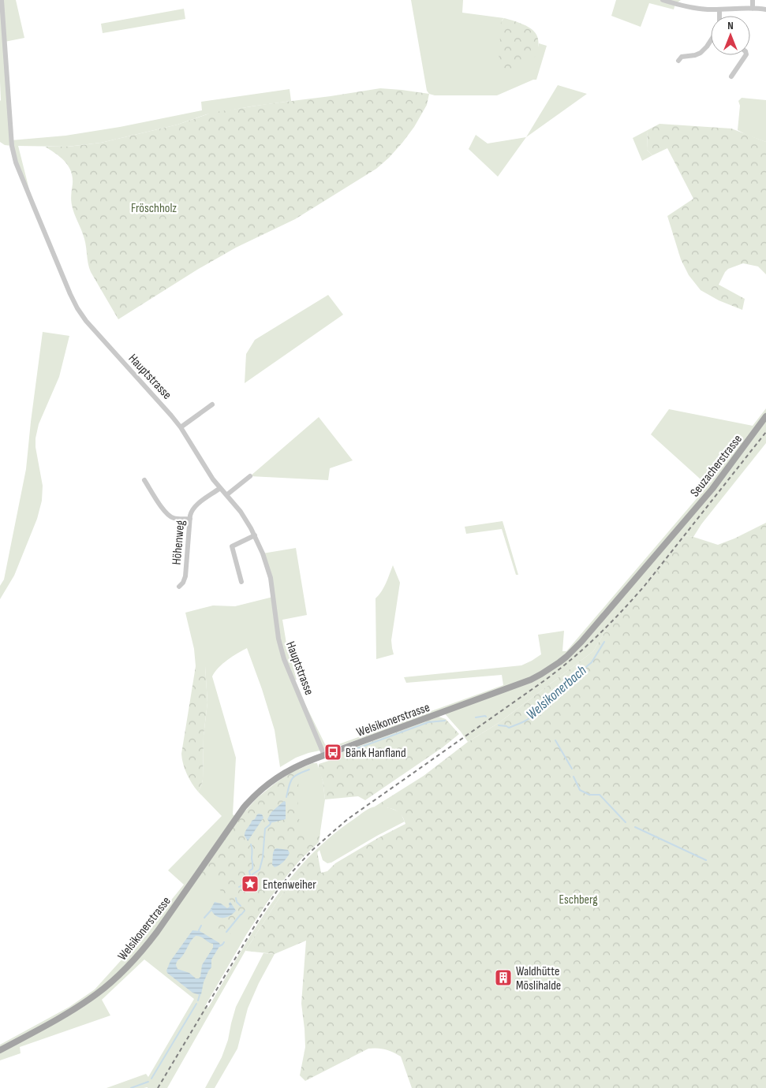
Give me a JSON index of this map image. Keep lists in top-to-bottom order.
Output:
{
  "streets": {
    "main road": ["Seuzacherstrasse", "Welsikonerstrasse"],
    "street": ["Hauptstrasse", "Höhenweg"]
  },
  "crossings": [
    ["Hauptstrasse", "Höhenweg"],
    ["Hauptstrasse", "Welsikonerstrasse"],
    ["Seuzacherstrasse", "Welsikonerstrasse"]
  ],
  "water": ["Welsikonerbach"],
  "parks": ["Fröschholz", "Eschberg"],
  "places": {
    "bus stop": ["Bänk Hanfland"],
    "place": ["Entenweiher"],
    "building": ["Waldhütte Möslihalde"]
  },
  "north": "top"
}
